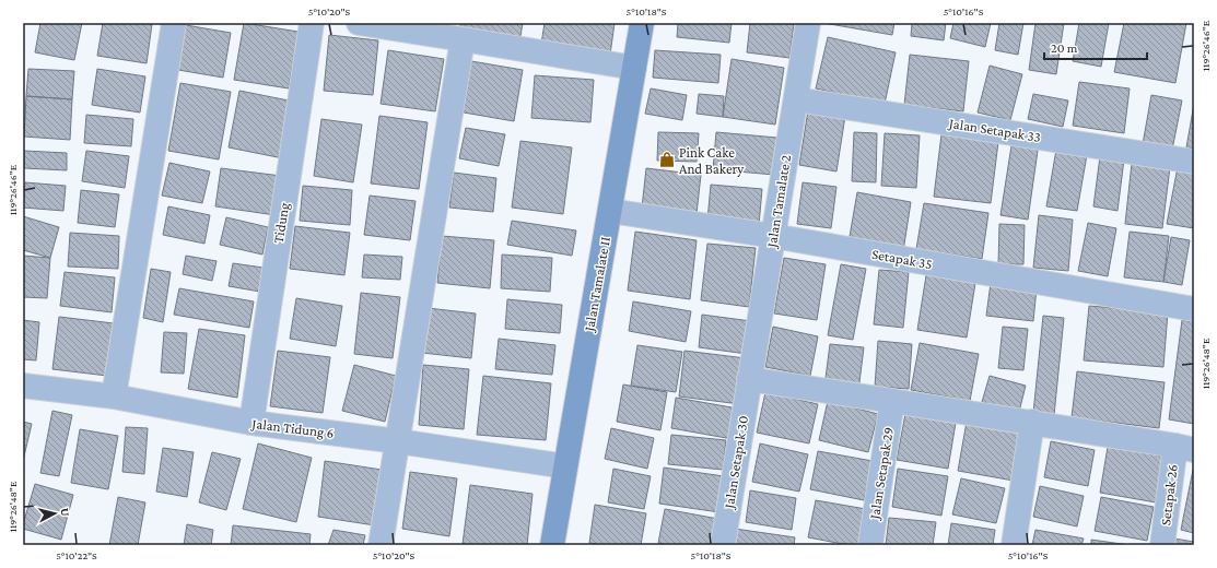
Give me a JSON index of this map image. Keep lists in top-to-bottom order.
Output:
{
  "streets": {
    "street": [
      "Jalan Setapak 33",
      "Jalan Tamalate 2",
      "Tidung",
      "Setapak 35",
      "Jalan Tamalate II",
      "Jalan Tidung 6",
      "Jalan Setapak 30",
      "Jalan Setapak 29",
      "Setapak 26"
    ]
  },
  "crossings": [
    ["Jalan Setapak 33", "Jalan Tamalate 2"],
    ["Jalan Tamalate 2", "Setapak 35"],
    ["Jalan Tamalate 2", "Jalan Setapak 30"],
    ["Tidung", "Jalan Tidung 6"],
    ["Setapak 35", "Jalan Tamalate II"],
    ["Jalan Tamalate II", "Jalan Tidung 6"]
  ],
  "places": {
    "shop": ["Pink Cake And Bakery"]
  },
  "scale_bar": "20 m",
  "north": "right",
  "coordinates": [
    "5°10'20\"S",
    "5°10'18\"S",
    "5°10'16\"S",
    "119°26'46\"E",
    "119°26'48\"E",
    "5°10'22\"S"
  ]
}
